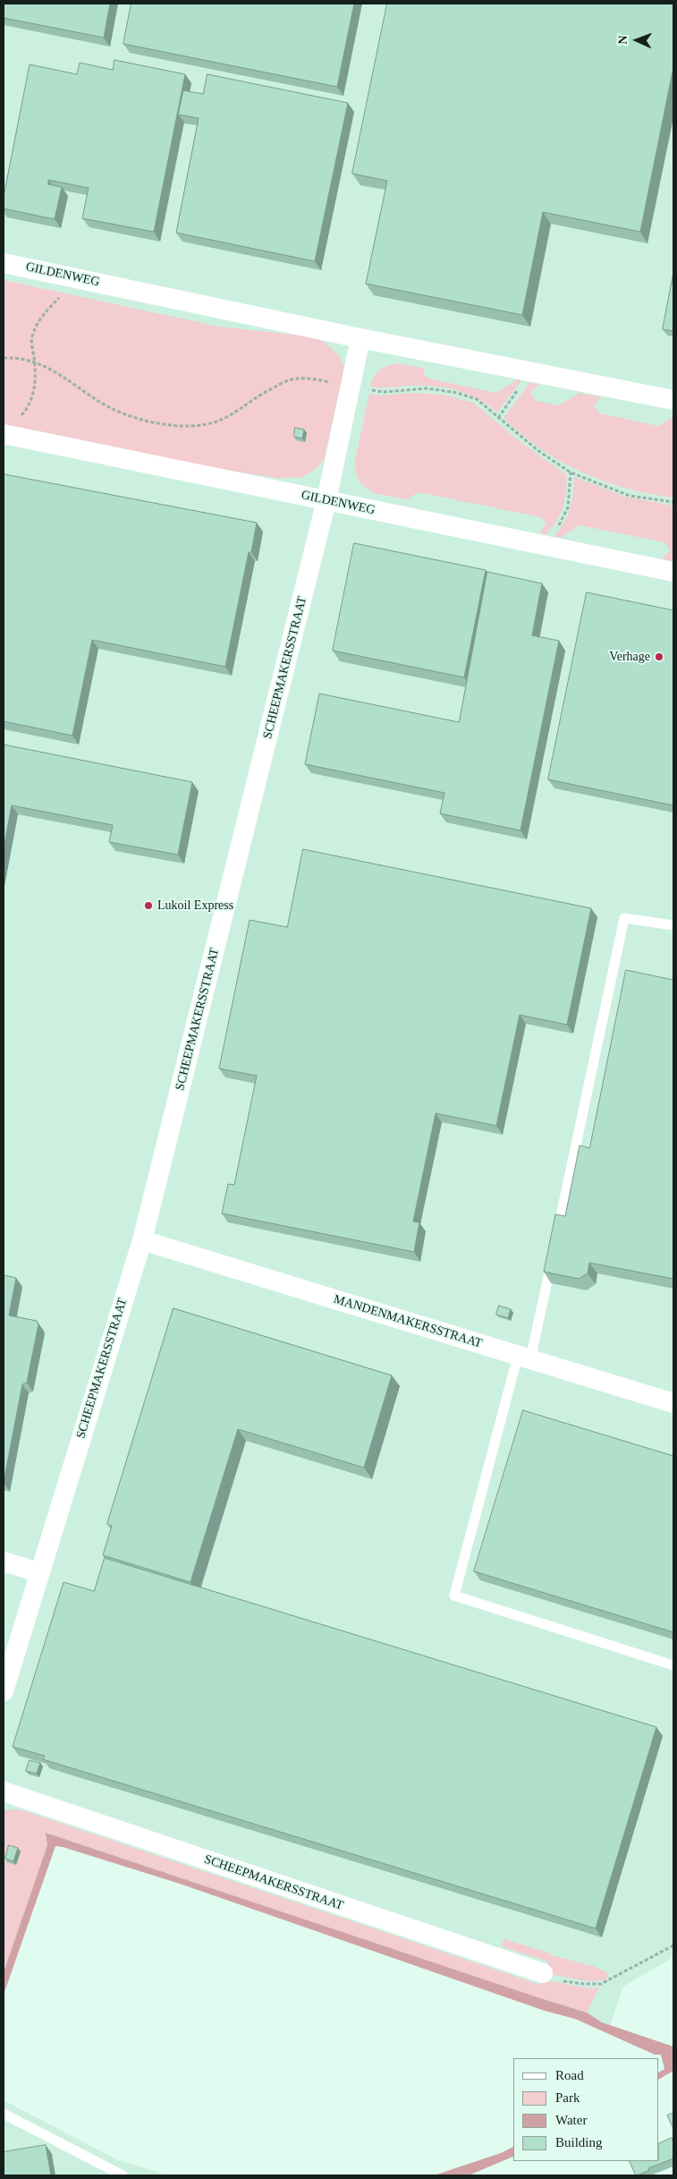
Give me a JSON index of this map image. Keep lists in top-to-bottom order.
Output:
{
  "streets": {
    "street": ["GILDENWEG", "SCHEEPMAKERSSTRAAT", "MANDENMAKERSSTRAAT"]
  },
  "crossings": [
    ["GILDENWEG", "SCHEEPMAKERSSTRAAT"],
    ["SCHEEPMAKERSSTRAAT", "MANDENMAKERSSTRAAT"]
  ],
  "places": ["Verhage", "Lukoil Express"],
  "legend": [
    "Road",
    "Park",
    "Water",
    "Building"
  ],
  "north": "left"
}
